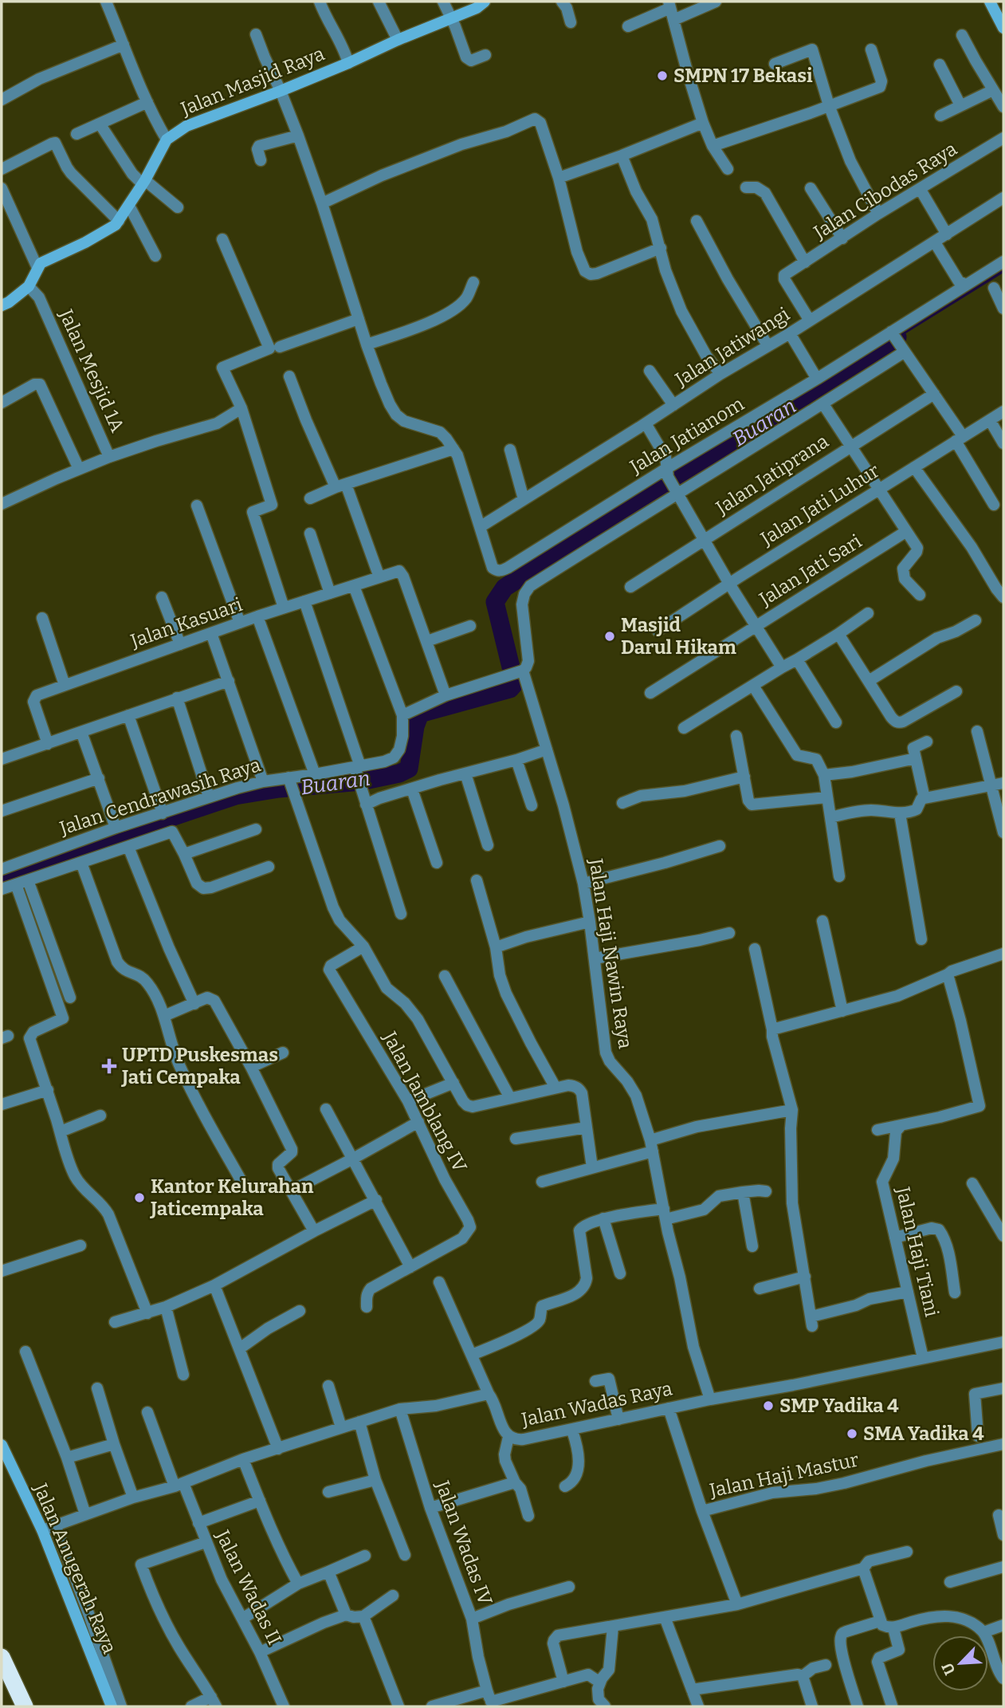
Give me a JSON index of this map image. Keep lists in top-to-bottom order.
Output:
{
  "streets": {
    "street": [
      "Jalan Masjid Raya",
      "Jalan Cibodas Raya",
      "Jalan Jatiwangi",
      "Jalan Mesjid 1A",
      "Jalan Jatianom",
      "Jalan Jatiprana",
      "Jalan Jati Luhur",
      "Jalan Jati Sari",
      "Jalan Kasuari",
      "Jalan Cendrawasih Raya",
      "Jalan Haji Nawin Raya",
      "Jalan Jamblang IV",
      "Jalan Haji Tiani",
      "Jalan Wadas Raya",
      "Jalan Haji Mastur",
      "Jalan Wadas IV",
      "Jalan Anugerah Raya",
      "Jalan Wadas II"
    ]
  },
  "crossings": [
    ["Jalan Cibodas Raya", "Jalan Jatiwangi"],
    ["Jalan Jatiwangi", "Jalan Jatianom"],
    ["Jalan Haji Nawin Raya", "Jalan Wadas Raya"],
    ["Jalan Haji Tiani", "Jalan Wadas Raya"]
  ],
  "water": ["Buaran"],
  "places": {
    "other": [
      "SMPN 17 Bekasi",
      "Masjid Darul Hikam",
      "Kantor Kelurahan Jaticempaka",
      "SMP Yadika 4",
      "SMA Yadika 4"
    ],
    "health": ["UPTD Puskesmas Jati Cempaka"]
  },
  "north": "bottom left"
}
